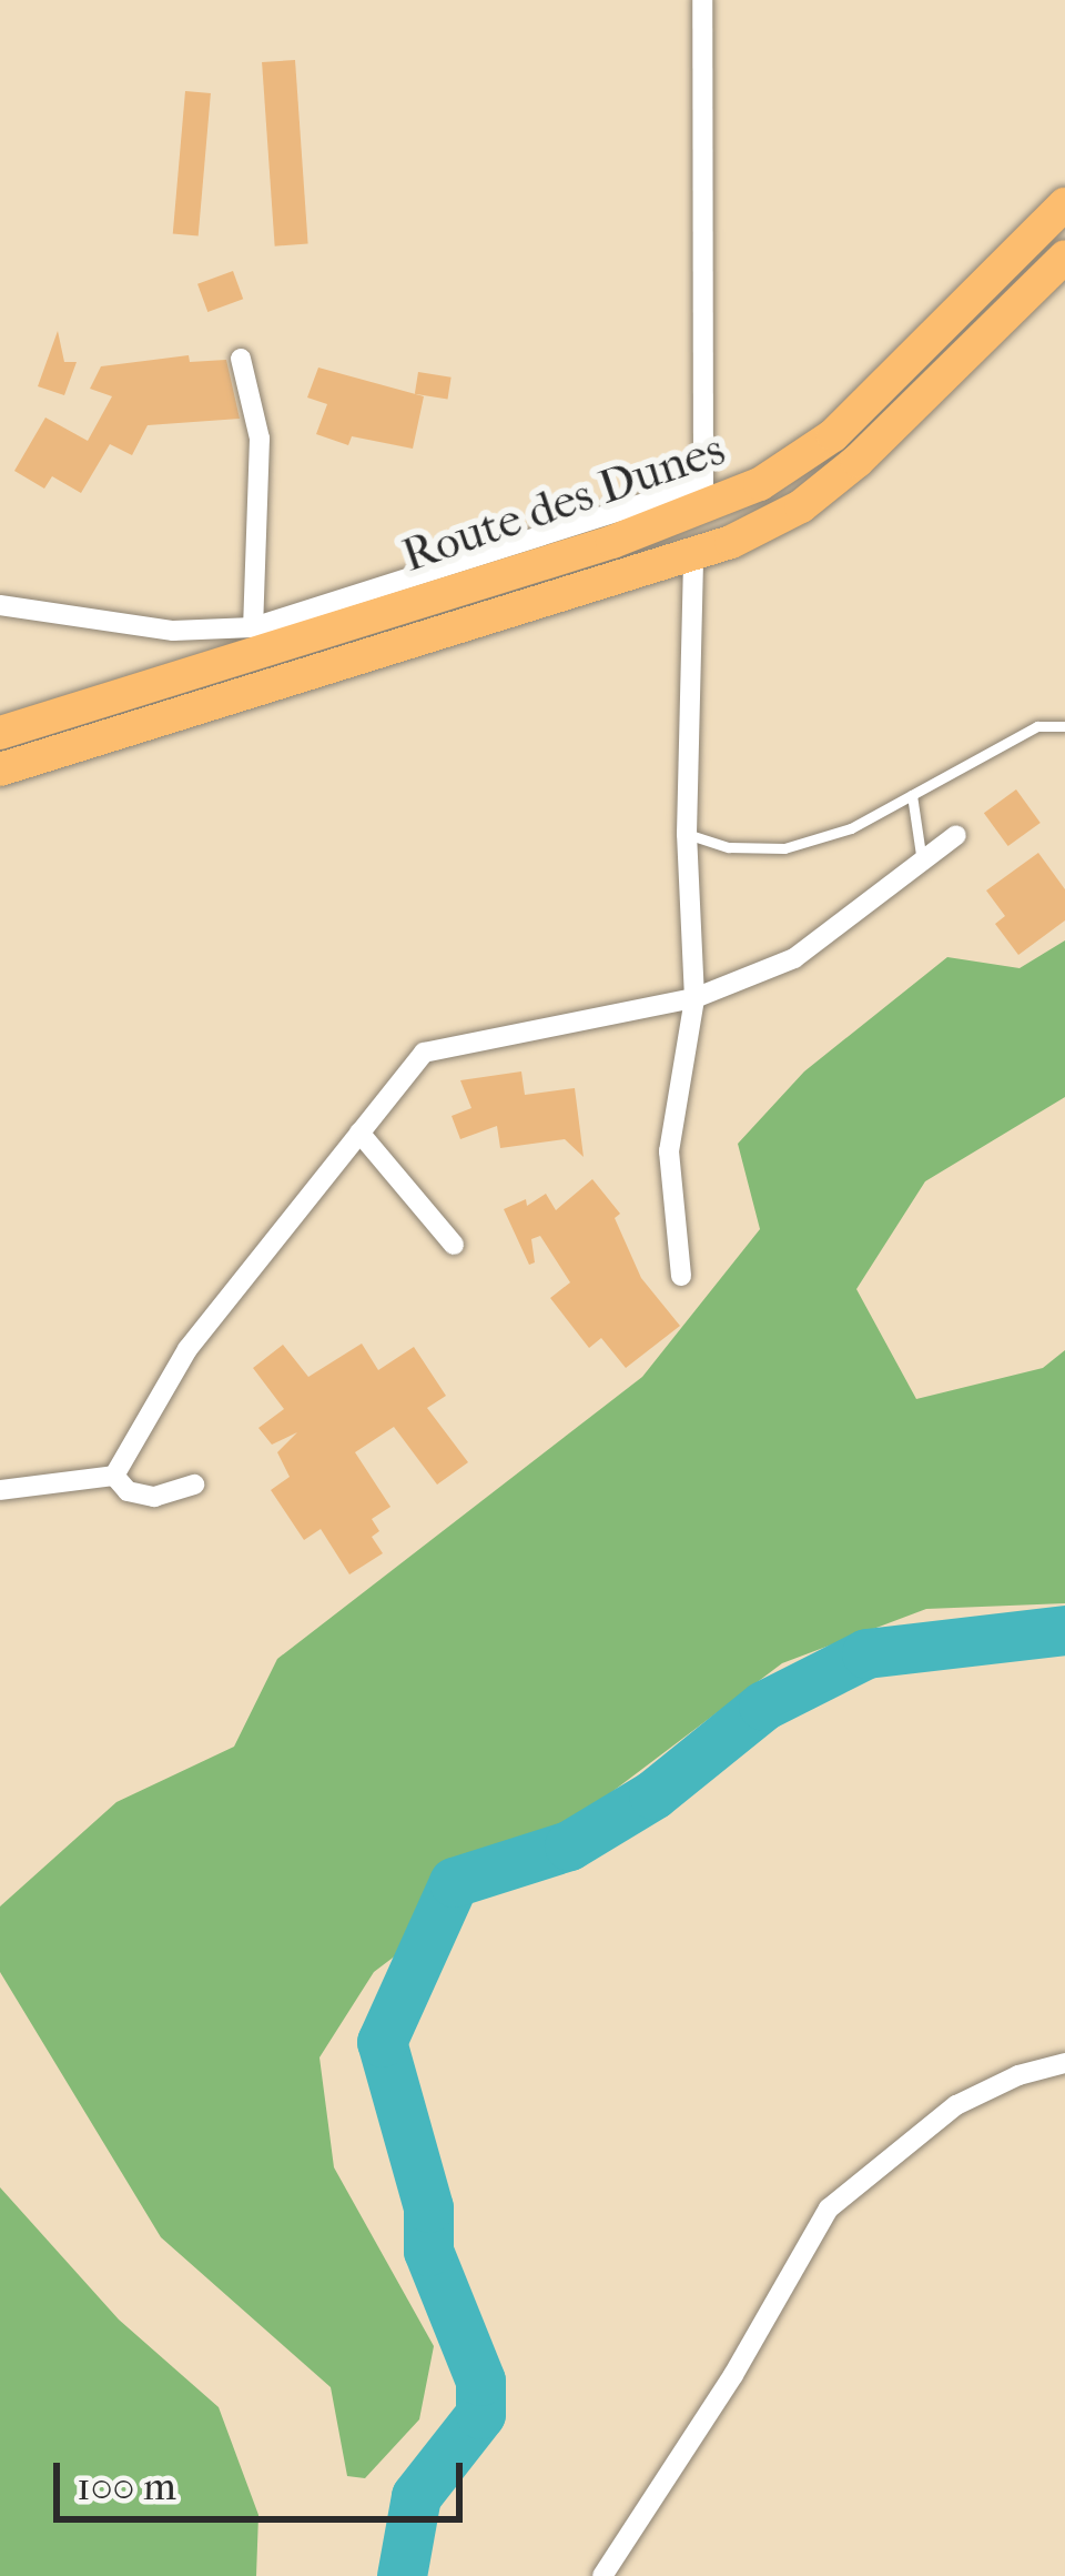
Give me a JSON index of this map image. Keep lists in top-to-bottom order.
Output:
{
  "streets": {
    "main road": ["Route des Dunes"]
  },
  "scale_bar": "100 m"
}
